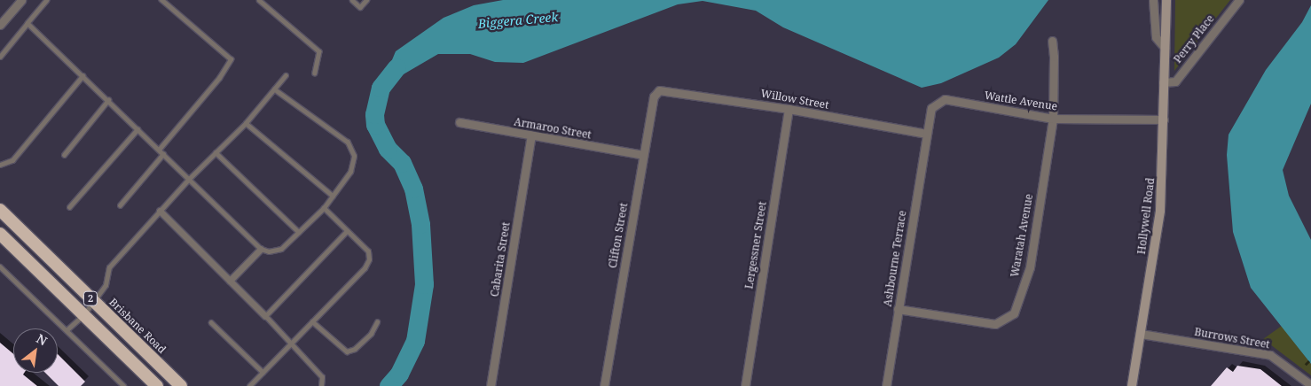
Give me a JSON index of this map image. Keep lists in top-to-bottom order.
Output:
{
  "streets": {
    "highway": ["2", "Brisbane Road"],
    "main road": ["Hollywell Road"],
    "street": [
      "Perry Place",
      "Willow Street",
      "Wattle Avenue",
      "Armaroo Street",
      "Clifton Street",
      "Waratah Avenue",
      "Lergessner Street",
      "Ashbourne Terrace",
      "Cabarita Street",
      "Burrows Street"
    ]
  },
  "crossings": [
    ["Perry Place", "Hollywell Road"],
    ["Willow Street", "Wattle Avenue"],
    ["Willow Street", "Clifton Street"],
    ["Willow Street", "Lergessner Street"],
    ["Willow Street", "Ashbourne Terrace"],
    ["Wattle Avenue", "Hollywell Road"],
    ["Wattle Avenue", "Waratah Avenue"],
    ["Wattle Avenue", "Ashbourne Terrace"],
    ["Armaroo Street", "Clifton Street"],
    ["Armaroo Street", "Cabarita Street"],
    ["Hollywell Road", "Burrows Street"],
    ["Waratah Avenue", "Ashbourne Terrace"]
  ],
  "water": ["Biggera Creek"],
  "north": "top right"
}
